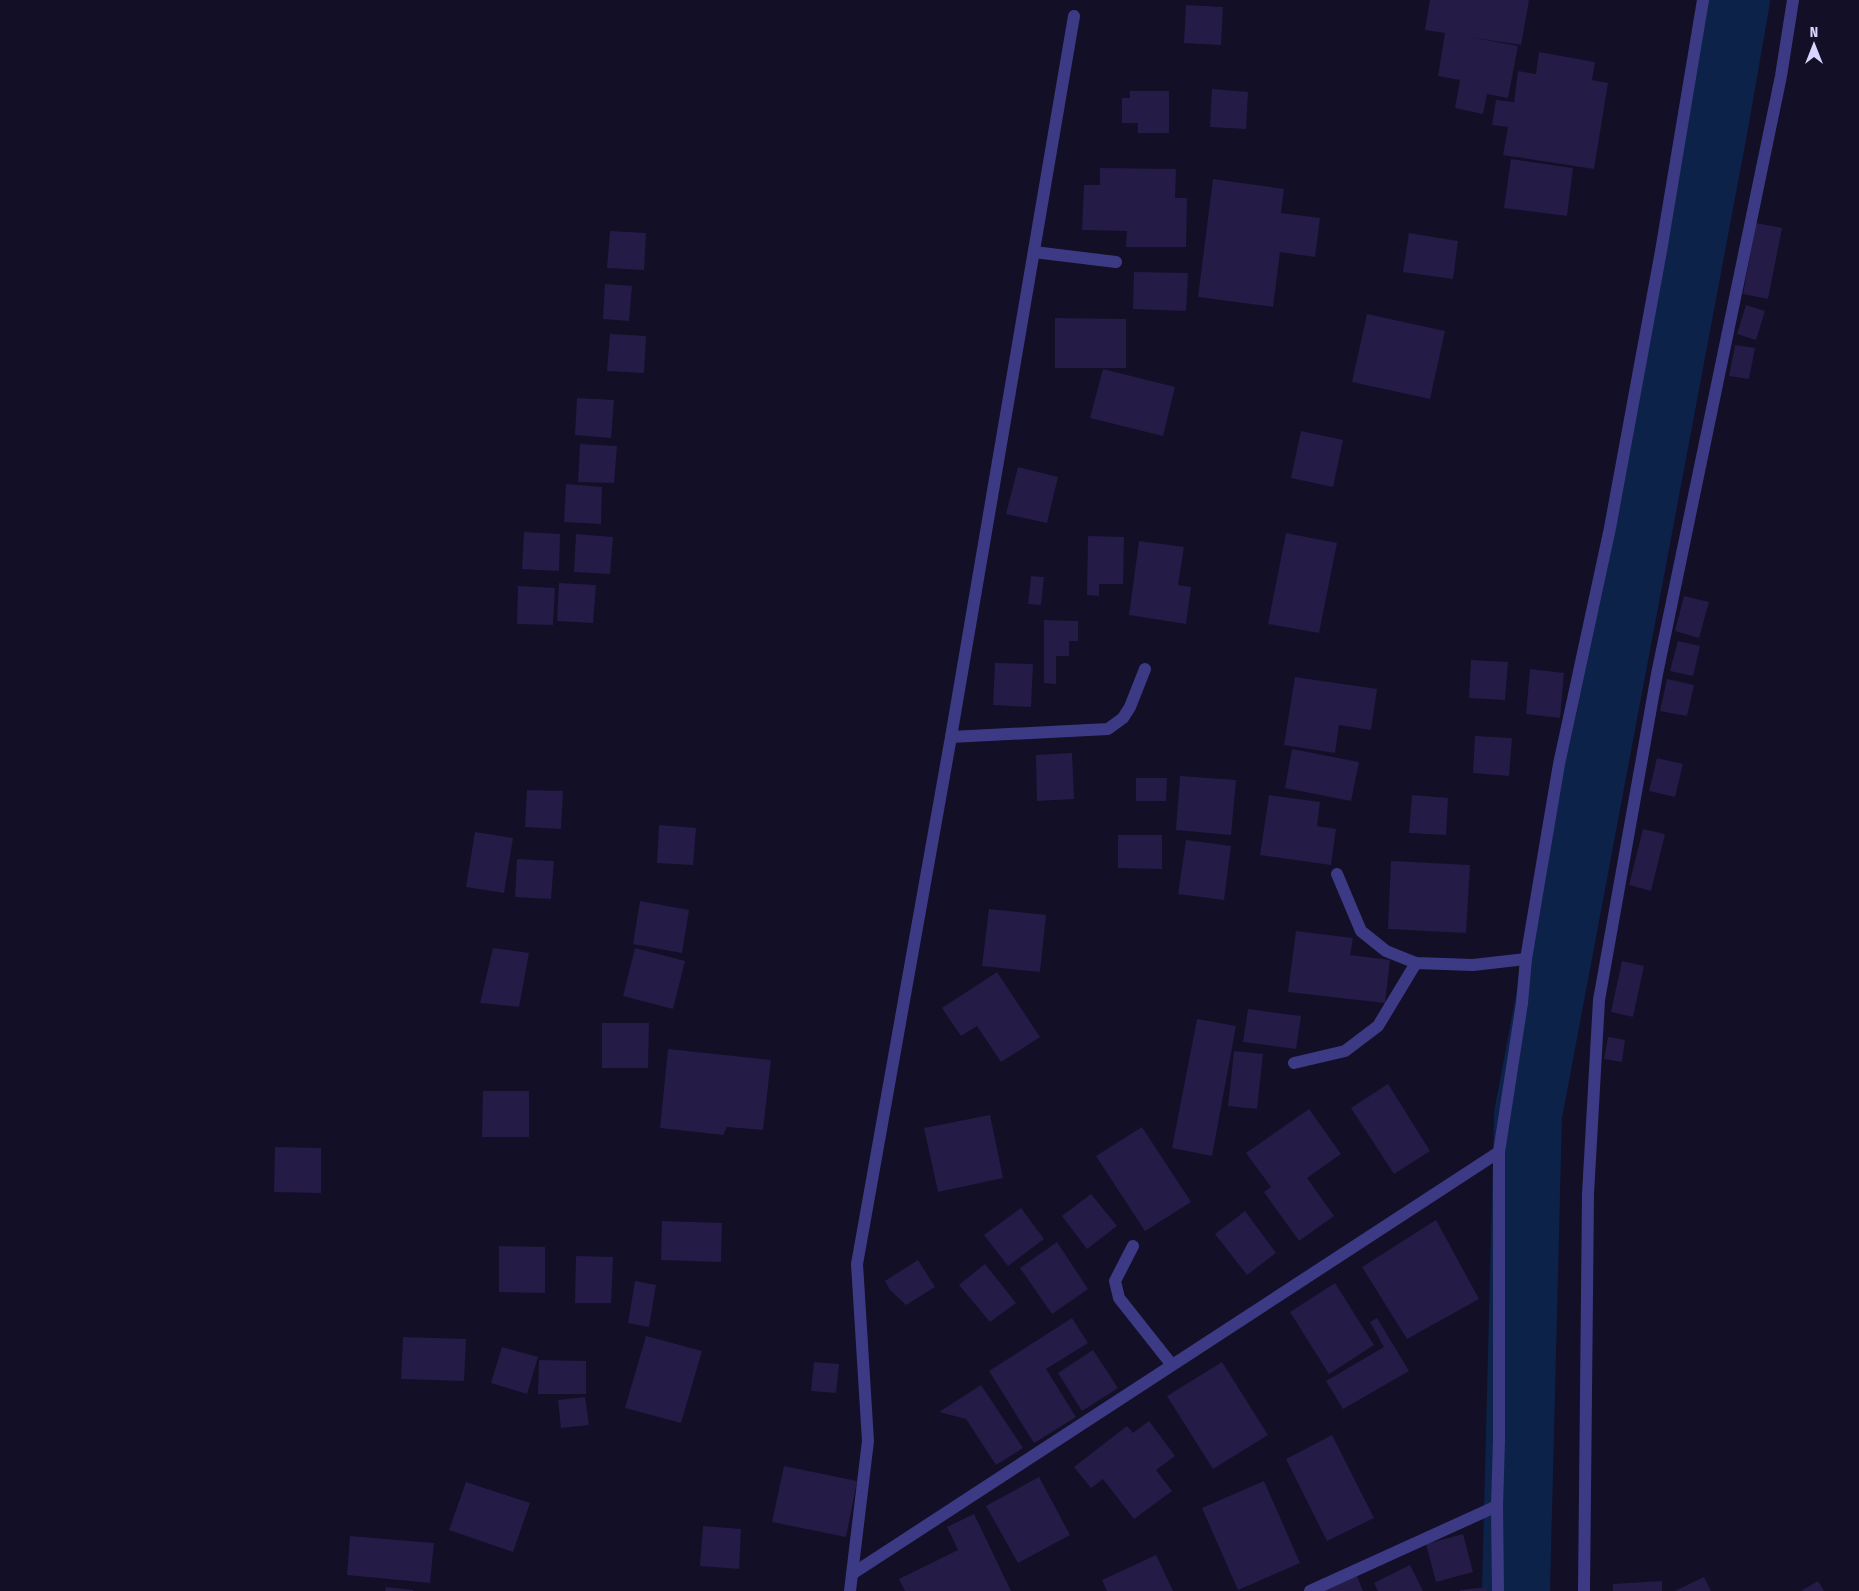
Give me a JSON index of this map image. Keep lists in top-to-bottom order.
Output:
{
  "north": "top"
}
